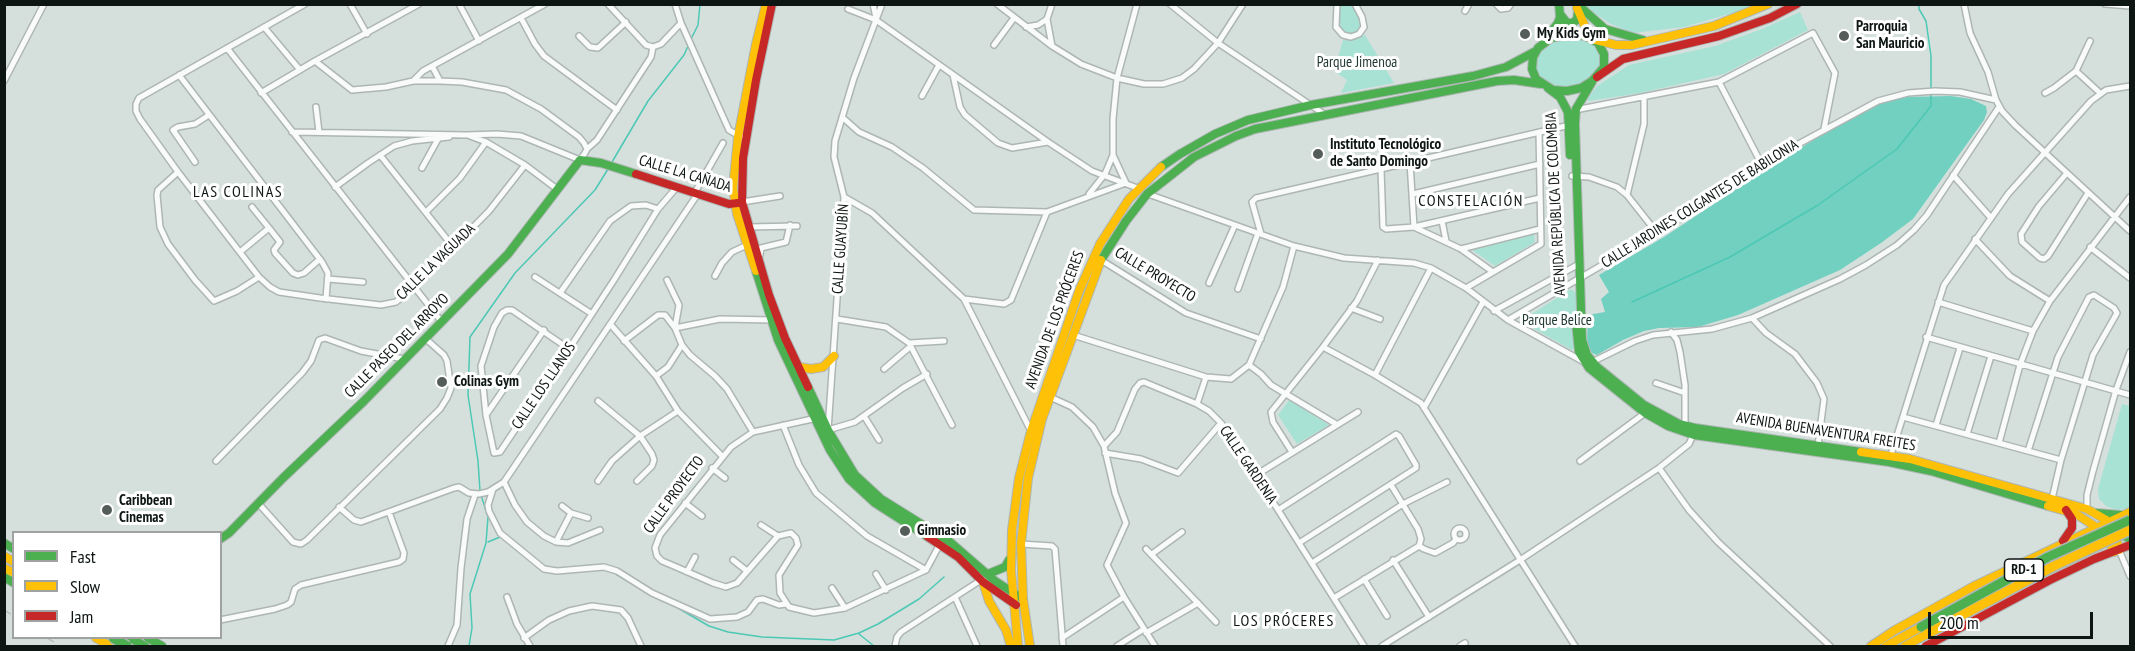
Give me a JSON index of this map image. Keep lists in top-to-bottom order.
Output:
{
  "streets": {
    "main road": [
      "CALLE LA CAÑADA",
      "AVENIDA REPÚBLICA DE COLOMBIA",
      "AVENIDA DE LOS PRÓCERES",
      "CALLE PASEO DEL ARROYO",
      "AVENIDA BUENAVENTURA FREITES",
      "RD-1"
    ],
    "street": [
      "CALLE JARDINES COLGANTES DE BABILONIA",
      "CALLE GUAYUBÍN",
      "CALLE LA VAGUADA",
      "CALLE PROYECTO",
      "CALLE LOS LLANOS",
      "CALLE GARDENIA"
    ]
  },
  "crossings": [
    ["CALLE LA CAÑADA", "CALLE PASEO DEL ARROYO"],
    ["CALLE LA CAÑADA", "CALLE LOS LLANOS"],
    ["AVENIDA REPÚBLICA DE COLOMBIA", "CALLE JARDINES COLGANTES DE BABILONIA"],
    ["AVENIDA REPÚBLICA DE COLOMBIA", "AVENIDA DE LOS PRÓCERES"],
    ["AVENIDA REPÚBLICA DE COLOMBIA", "AVENIDA BUENAVENTURA FREITES"],
    ["CALLE PROYECTO", "AVENIDA DE LOS PRÓCERES"],
    ["AVENIDA BUENAVENTURA FREITES", "RD-1"]
  ],
  "districts": ["LAS COLINAS", "CONSTELACIÓN", "LOS PRÓCERES"],
  "parks": ["Parque Jimenoa", "Parque Belice"],
  "places": [
    "My Kids Gym",
    "Parroquia San Mauricio",
    "Instituto Tecnológico de Santo Domingo",
    "Colinas Gym",
    "Caribbean Cinemas",
    "Gimnasio"
  ],
  "legend": ["Fast", "Slow", "Jam"],
  "scale_bar": "200 m"
}
